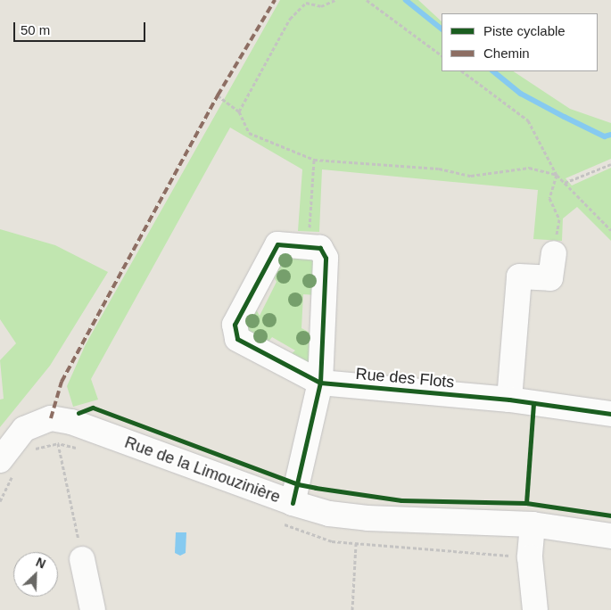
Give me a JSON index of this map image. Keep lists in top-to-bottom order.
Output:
{
  "streets": {
    "street": ["Rue des Flots", "Rue de la Limouzinière"]
  },
  "legend": ["Piste cyclable", "Chemin"],
  "scale_bar": "50 m",
  "north": "top right"
}
